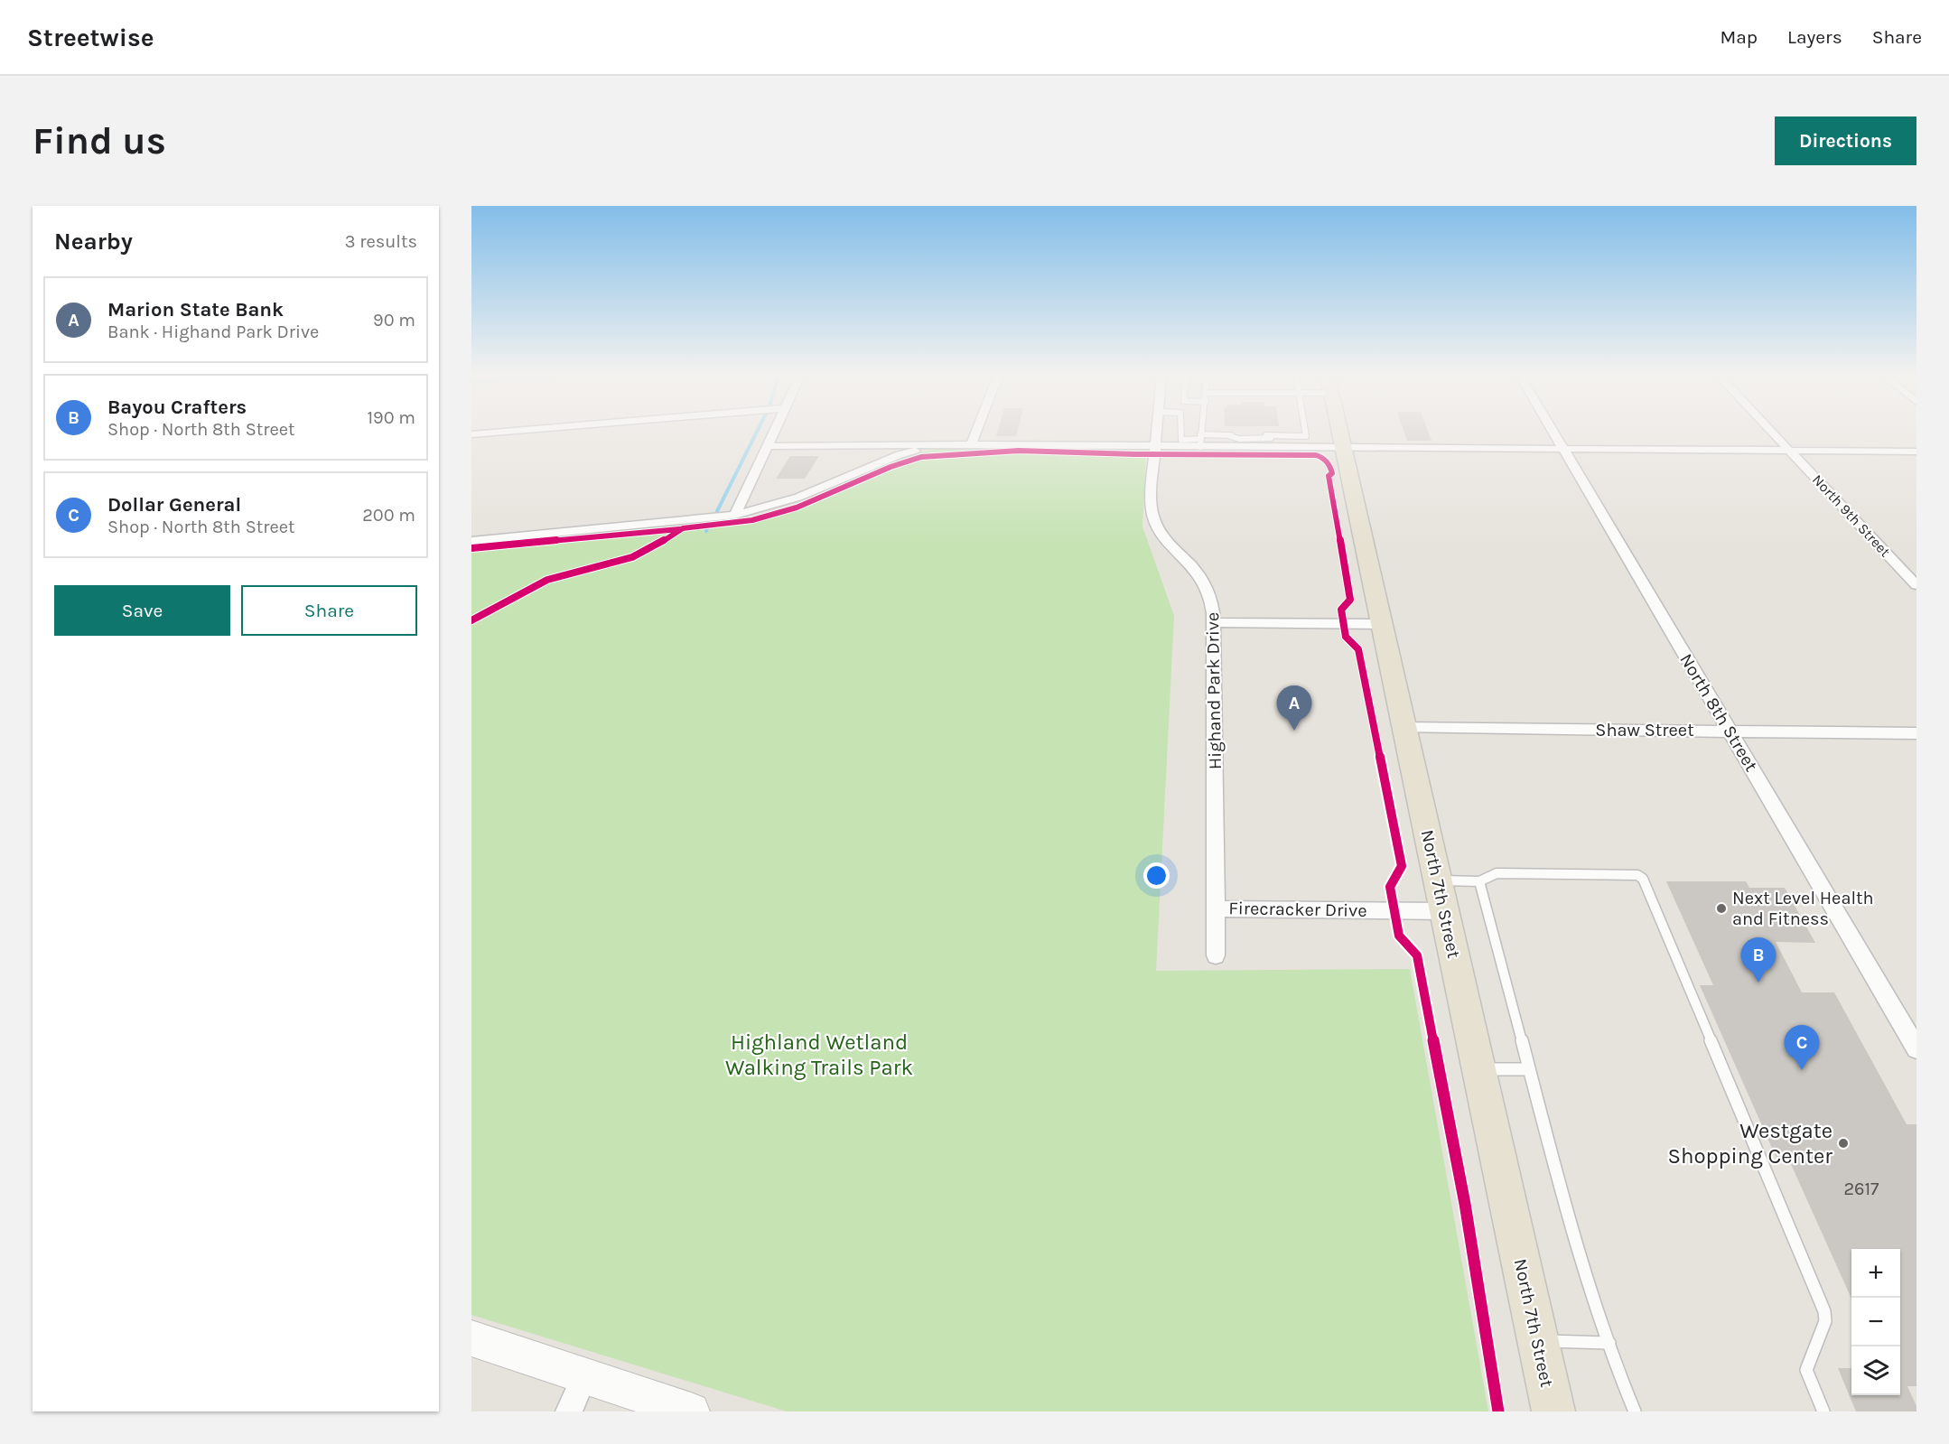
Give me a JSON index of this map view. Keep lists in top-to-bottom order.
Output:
{
  "streets": {
    "main road": ["North 7th Street"],
    "street": [
      "North 9th Street",
      "Highand Park Drive",
      "North 8th Street",
      "Shaw Street",
      "Firecracker Drive"
    ]
  },
  "crossings": [
    ["Highand Park Drive", "Firecracker Drive"],
    ["North 8th Street", "Shaw Street"],
    ["Shaw Street", "North 7th Street"],
    ["North 7th Street", "Firecracker Drive"]
  ],
  "parks": ["Highland Wetland Walking Trails Park"],
  "places": ["Next Level Health and Fitness", "Westgate Shopping Center"],
  "house_numbers": ["2617"],
  "page": {
    "header": "Streetwise",
    "nav": ["Map", "Layers", "Share"],
    "buttons": [
      "Directions",
      ["Save", "Share"]
    ],
    "title": "Find us",
    "heading": ["Nearby", "3 results"],
    "list": [
      {
        "mark": "A",
        "name": "Marion State Bank",
        "note": "Bank · Highand Park Drive",
        "value": "90 m"
      },
      {
        "mark": "B",
        "name": "Bayou Crafters",
        "note": "Shop · North 8th Street",
        "value": "190 m"
      },
      {
        "mark": "C",
        "name": "Dollar General",
        "note": "Shop · North 8th Street",
        "value": "200 m"
      }
    ],
    "pins": ["A", "B", "C"],
    "map_buttons": ["+", "−"]
  }
}
